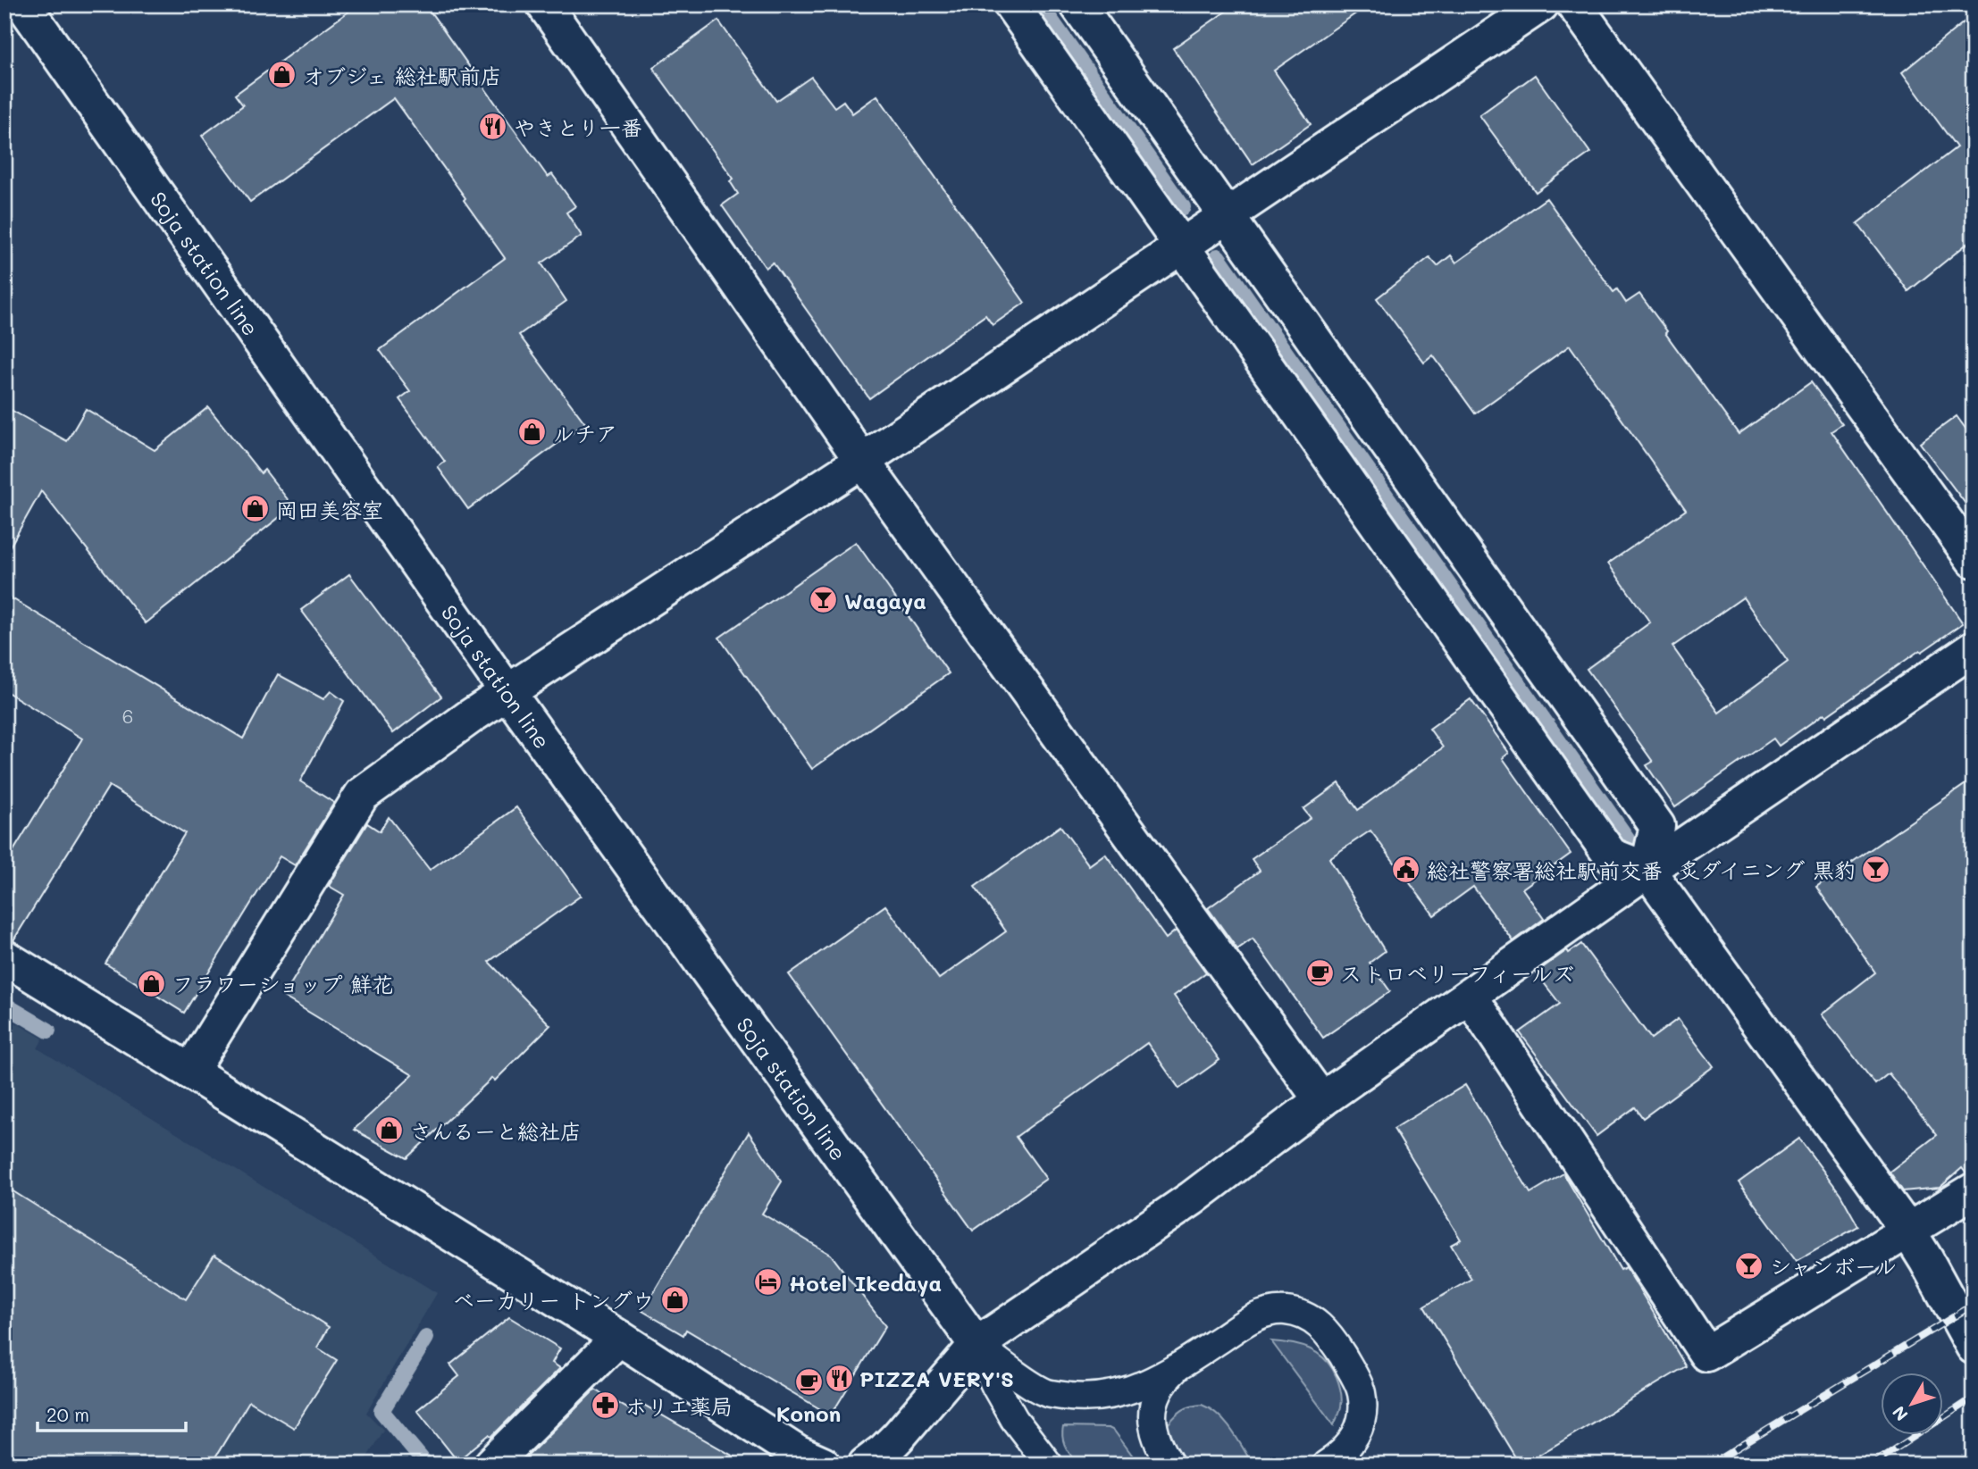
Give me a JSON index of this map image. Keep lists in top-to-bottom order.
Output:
{
  "streets": {
    "street": ["Soja station line"]
  },
  "places": {
    "shop": [
      "オブジェ 総社駅前店",
      "ルチア",
      "岡田美容室",
      "フラワーショップ 鮮花",
      "さんるーと総社店",
      "ベーカリー トングウ"
    ],
    "restaurant": ["やきとり一番", "PIZZA VERY'S"],
    "bar": ["Wagaya", "炙ダイニング 黒豹", "シャンボール"],
    "public building": ["総社警察署総社駅前交番"],
    "cafe": ["ストロベリーフィールズ", "Konon"],
    "hotel": ["Hotel Ikedaya"],
    "pharmacy": ["ホリエ薬局"]
  },
  "house_numbers": ["6"],
  "scale_bar": "20 m",
  "north": "bottom left"
}
